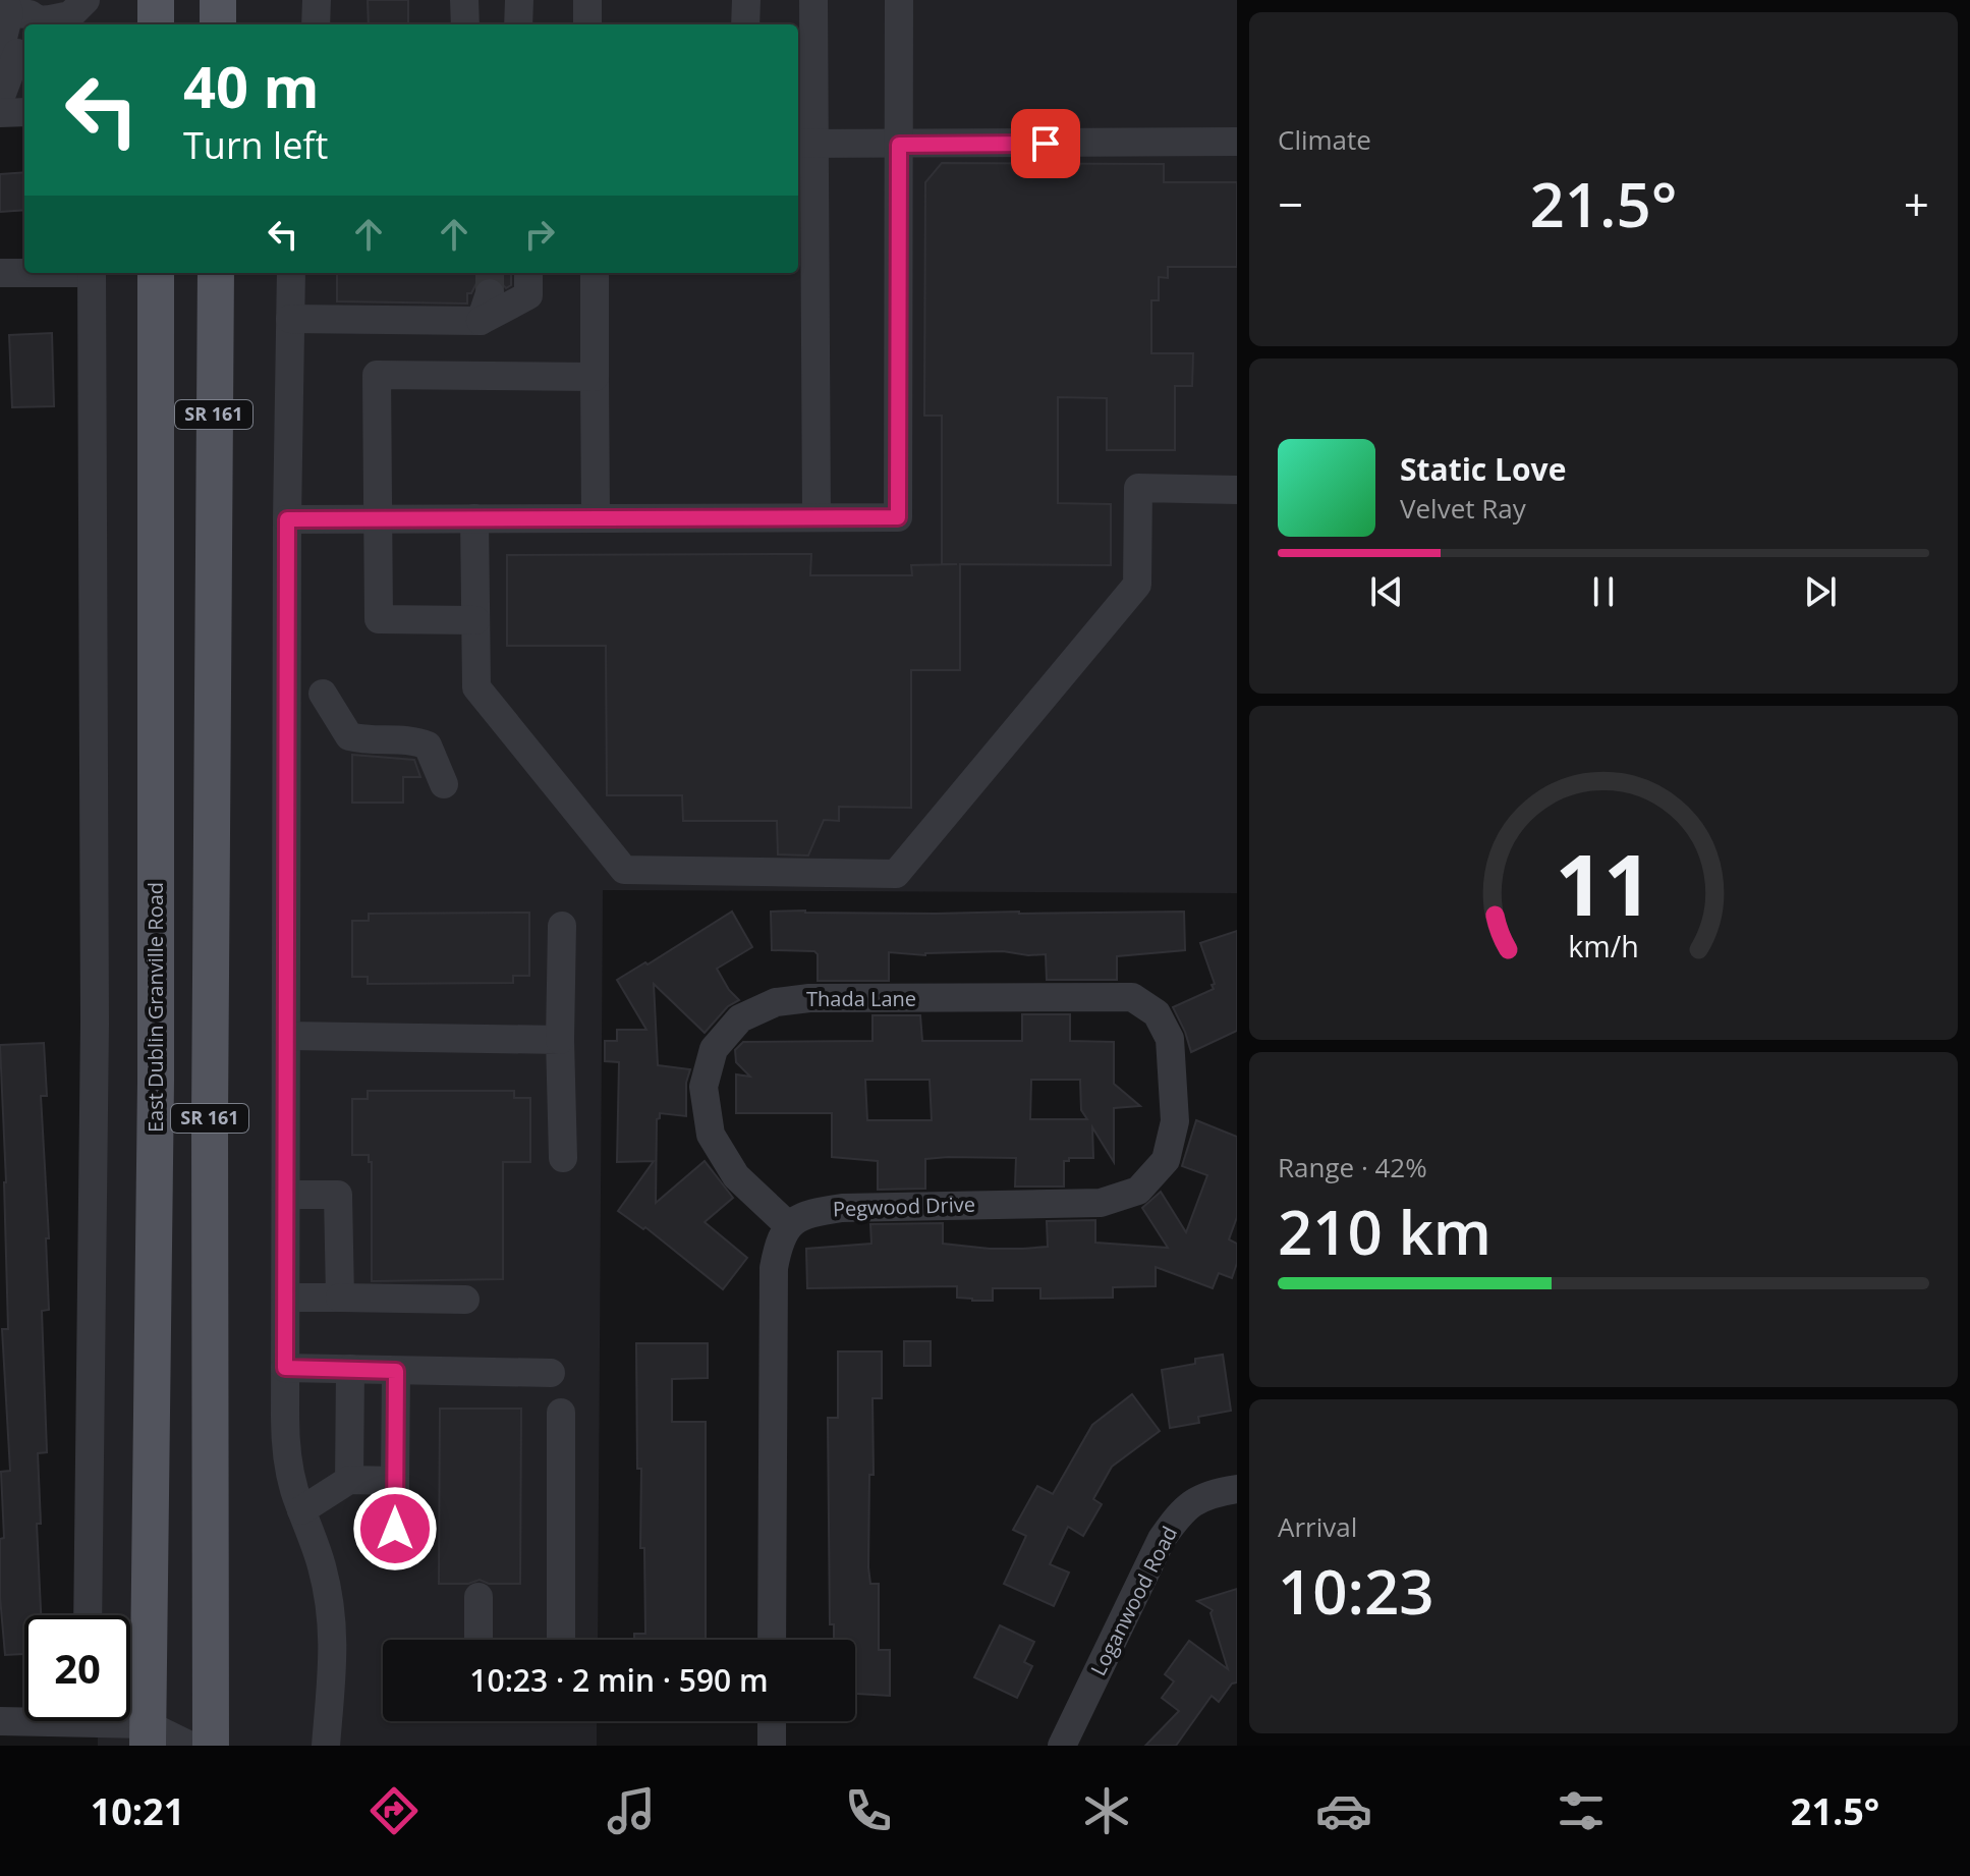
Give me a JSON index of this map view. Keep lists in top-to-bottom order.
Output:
{
  "streets": {
    "main road": ["SR 161", "East Dublin Granville Road"],
    "street": ["Thada Lane", "Pegwood Drive", "Loganwood Road"]
  },
  "crossings": [
    ["Thada Lane", "Pegwood Drive"]
  ],
  "page": {
    "tile": [
      "Climate",
      ["Range · 42%", "210 km"],
      ["Arrival", "10:23"]
    ],
    "turn": ["40 m", "Turn left"],
    "heat": ["−", "21.5°", "+"],
    "song": ["Static Love", "Velvet Ray"],
    "limit": "20",
    "trip": "10:23 · 2 min · 590 m",
    "tabs": ["10:21", "21.5°"],
    "gauge": ["11", "km/h"]
  }
}
